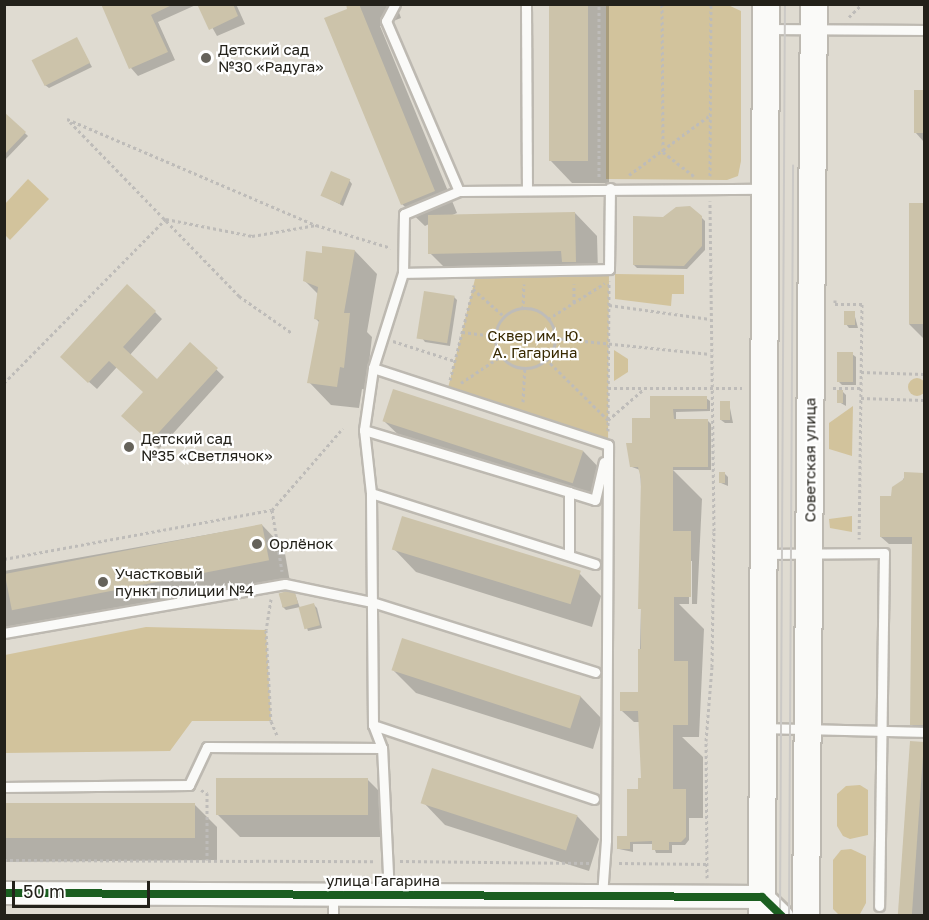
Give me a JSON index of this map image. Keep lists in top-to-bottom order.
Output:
{
  "streets": {
    "main road": ["Советская улица"],
    "street": ["улица Гагарина"]
  },
  "parks": ["Сквер им. Ю. А. Гагарина"],
  "places": [
    "Детский сад №30 «Радуга»",
    "Детский сад №35 «Светлячок»",
    "Орлёнок",
    "Участковый пункт полиции №4"
  ],
  "scale_bar": "50 m"
}
